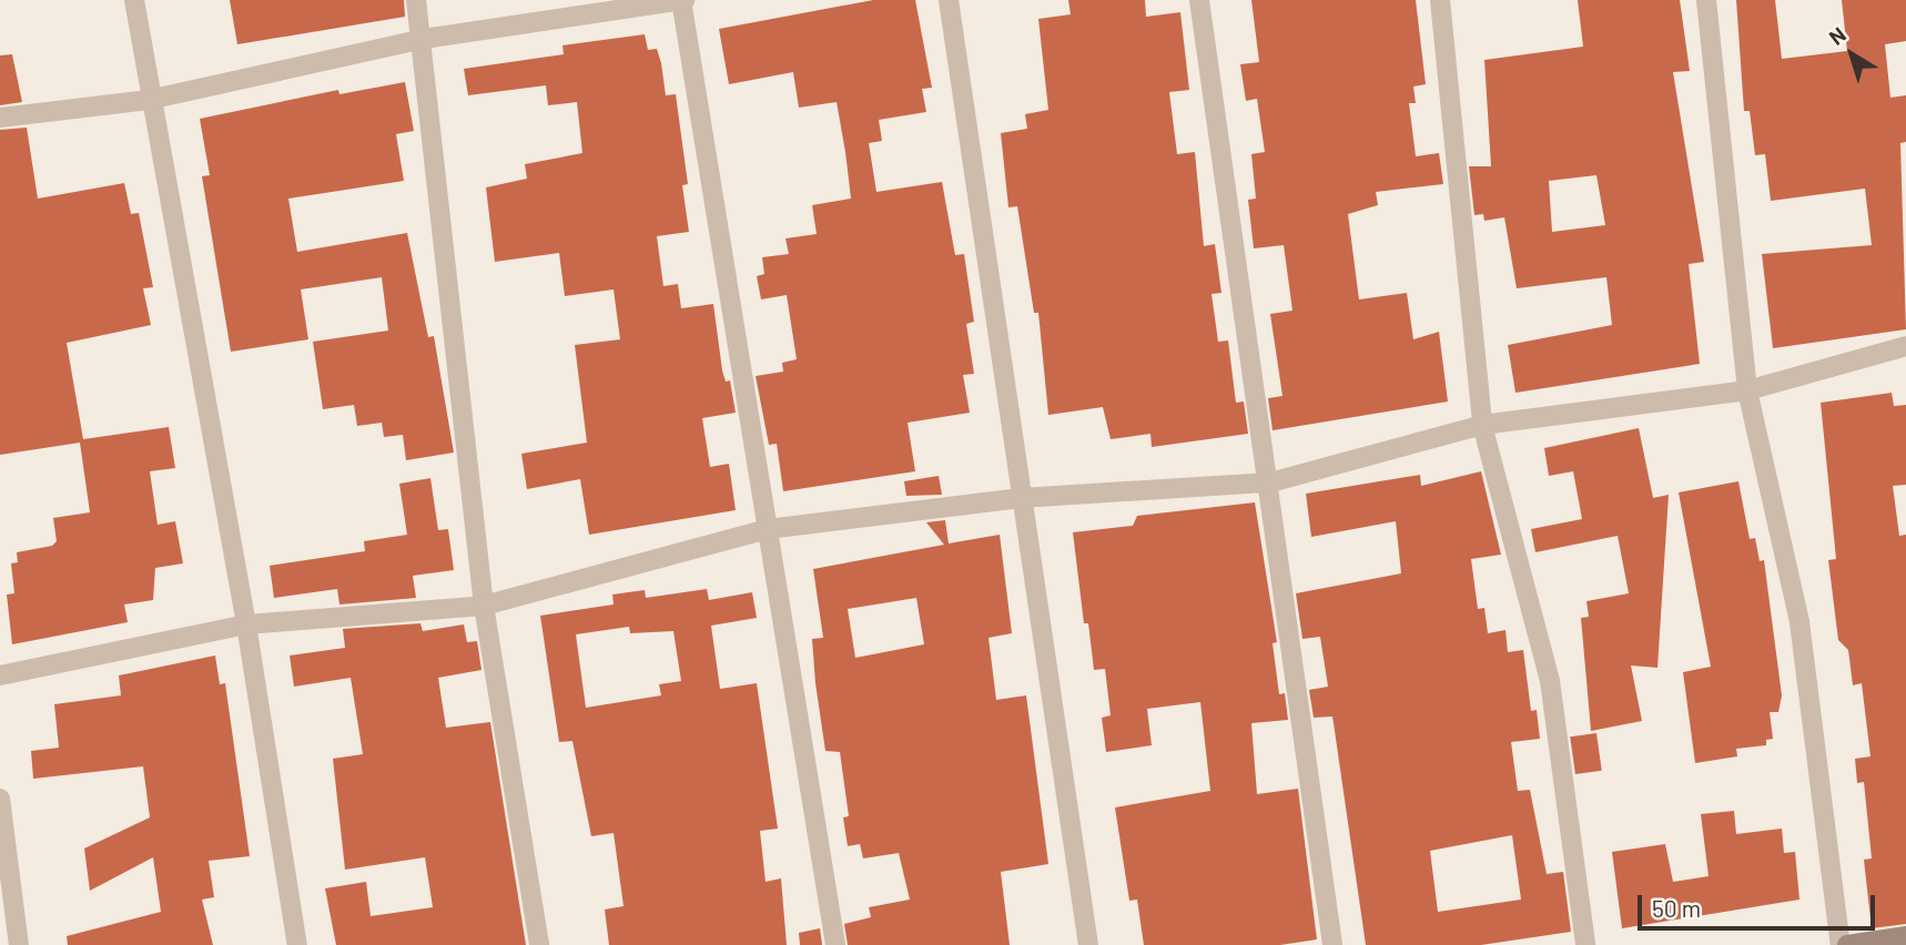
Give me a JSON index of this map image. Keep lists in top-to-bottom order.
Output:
{
  "scale_bar": "50 m",
  "north": "top left"
}
